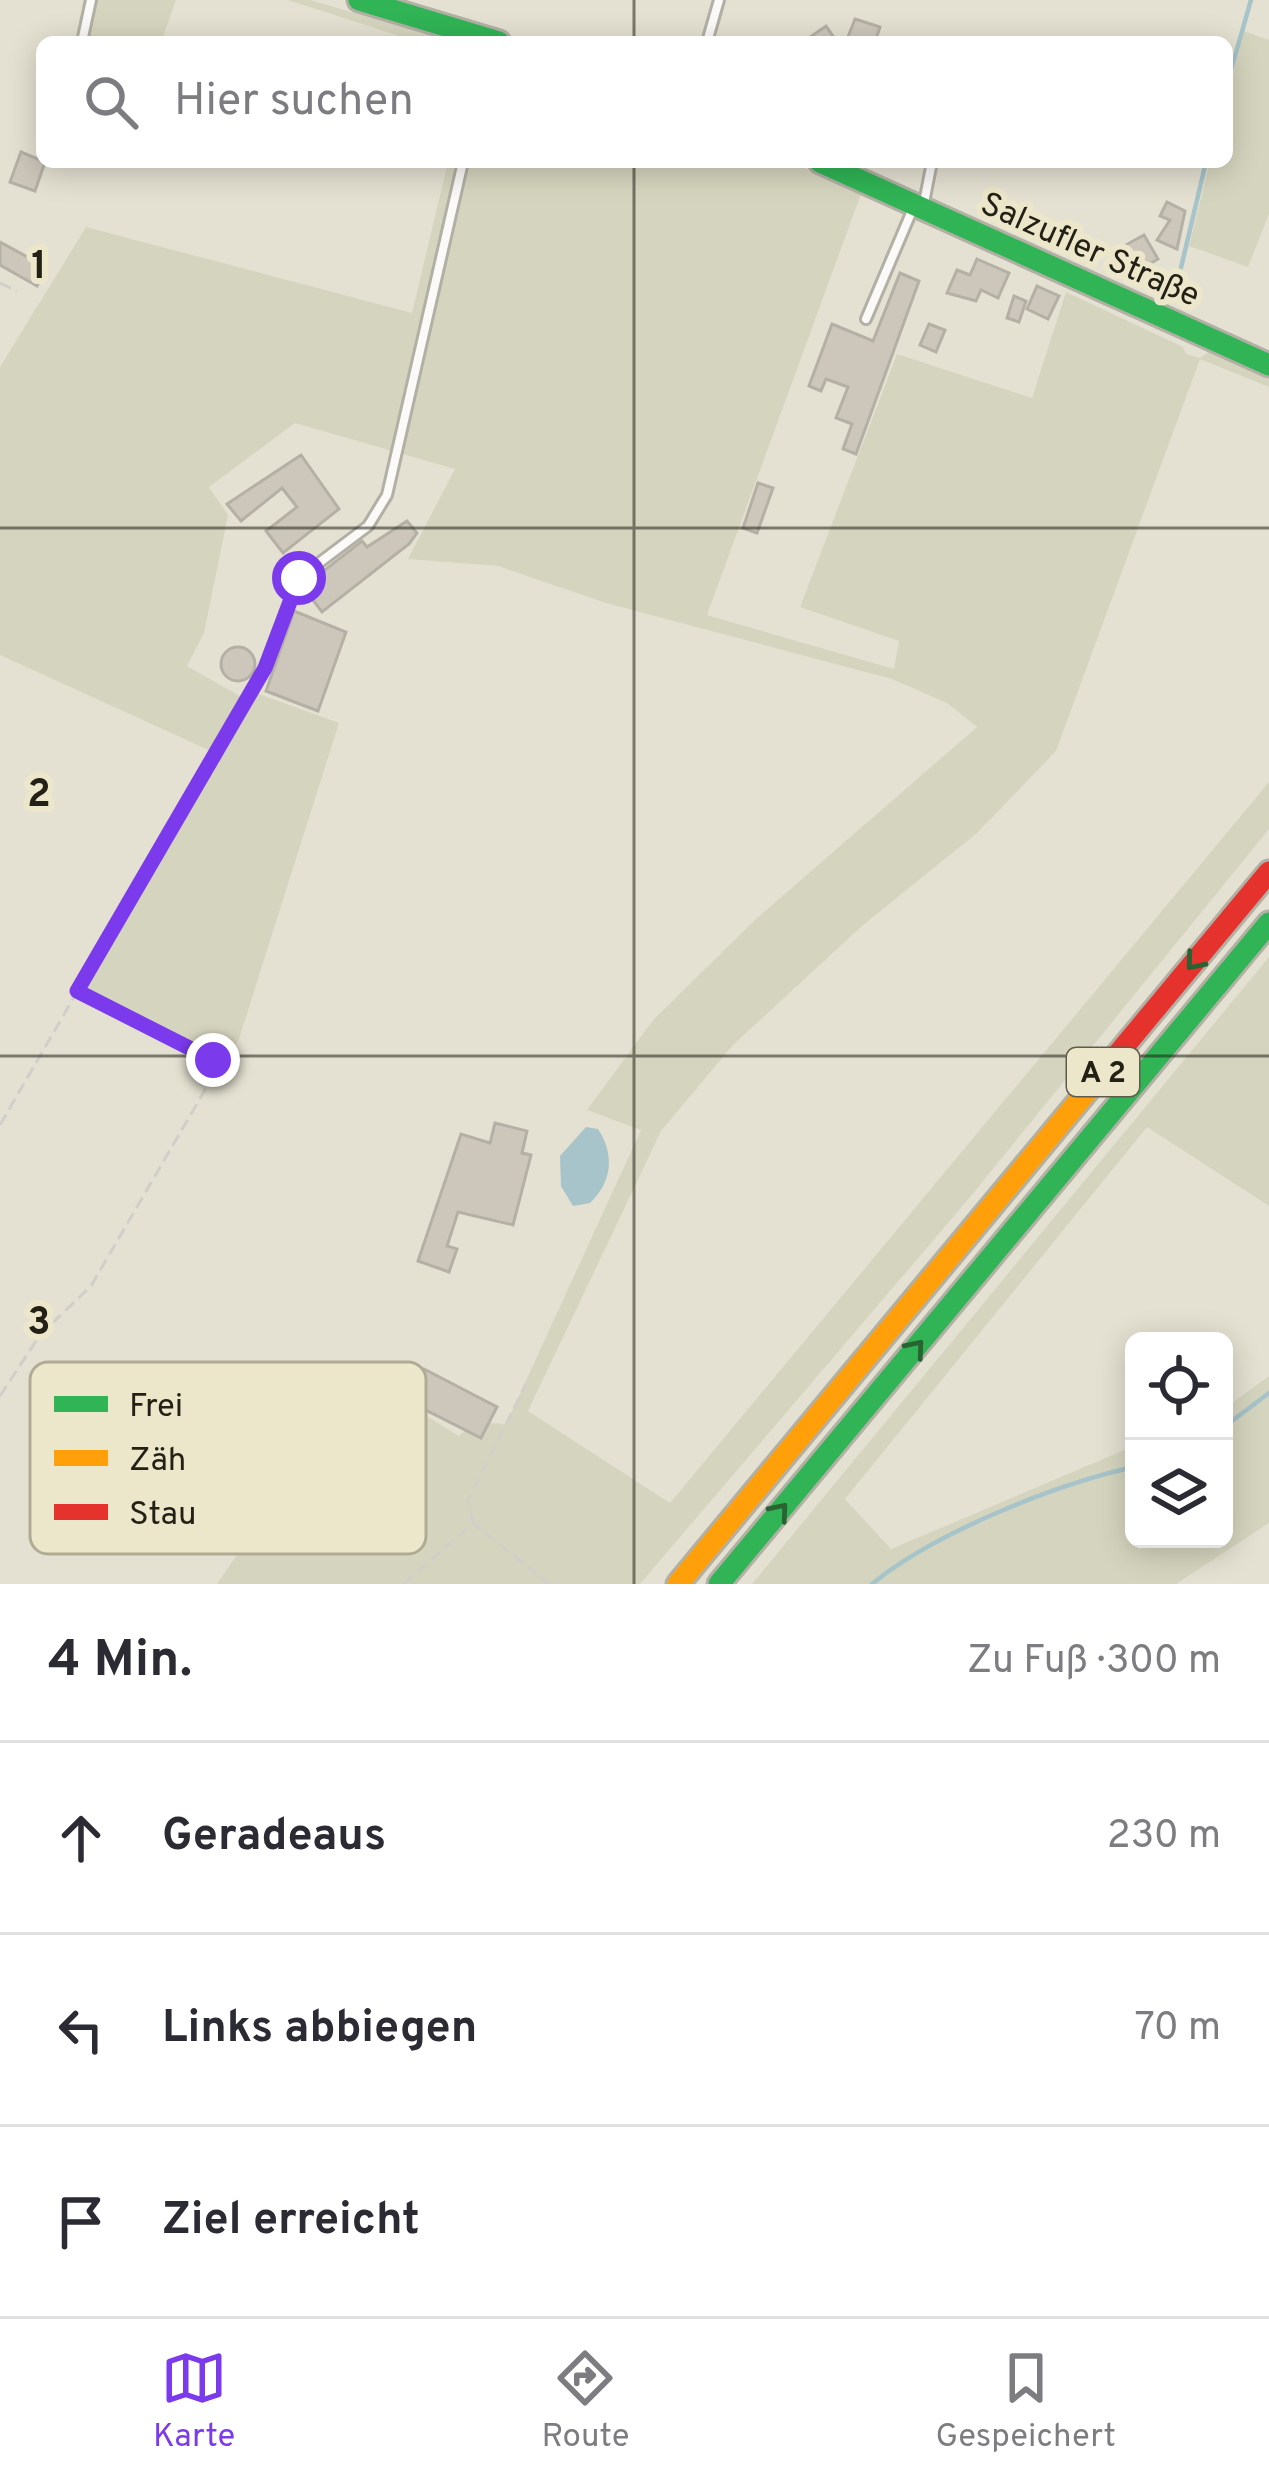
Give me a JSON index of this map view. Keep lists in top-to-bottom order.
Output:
{
  "streets": {
    "main road": ["Salzufler Straße", "A 2"]
  },
  "legend": ["Frei", "Zäh", "Stau"],
  "page": {
    "search": "Hier suchen",
    "heading": ["4 Min.", "Zu Fuß · 300 m"],
    "list": [
      ["Geradeaus", "230 m"],
      ["Links abbiegen", "70 m"],
      "Ziel erreicht"
    ],
    "nav": ["Karte", "Route", "Gespeichert"]
  },
  "grid": {
    "rows": ["1", "2", "3"]
  }
}
